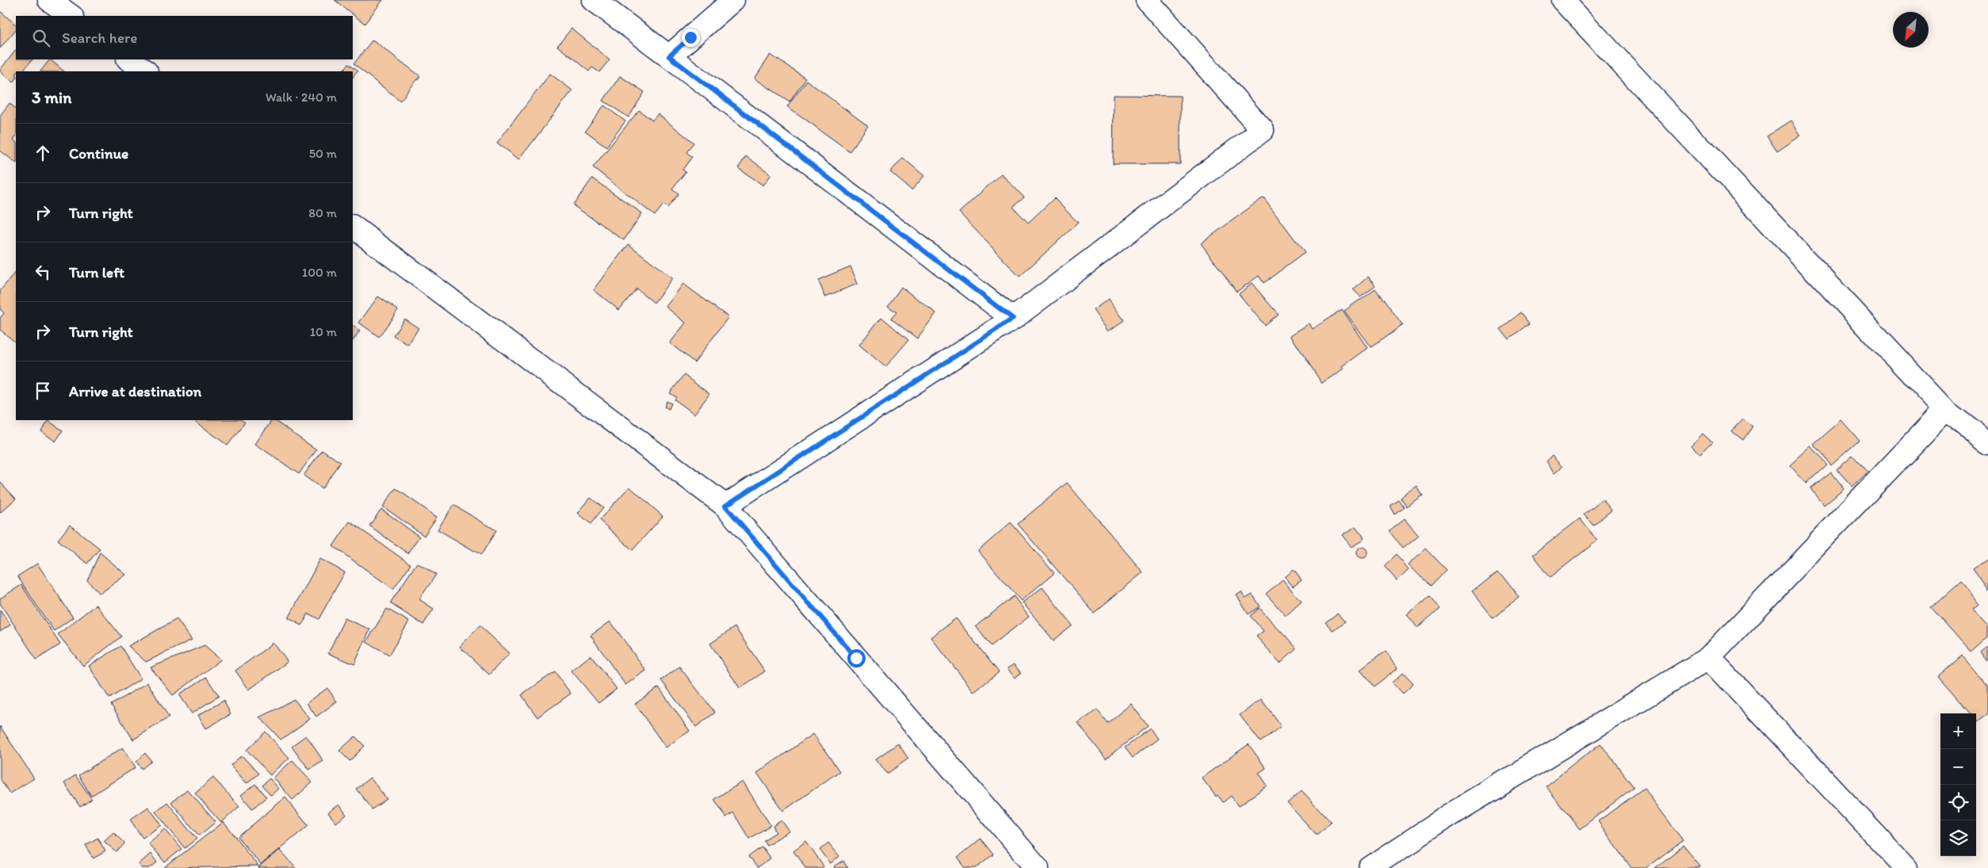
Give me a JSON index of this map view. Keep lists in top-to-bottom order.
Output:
{
  "north": "bottom left",
  "page": {
    "search": "Search here",
    "heading": ["3 min", "Walk · 240 m"],
    "list": [
      ["Continue", "50 m"],
      ["Turn right", "80 m"],
      ["Turn left", "100 m"],
      ["Turn right", "10 m"],
      "Arrive at destination"
    ],
    "map_buttons": ["+", "−"]
  }
}
